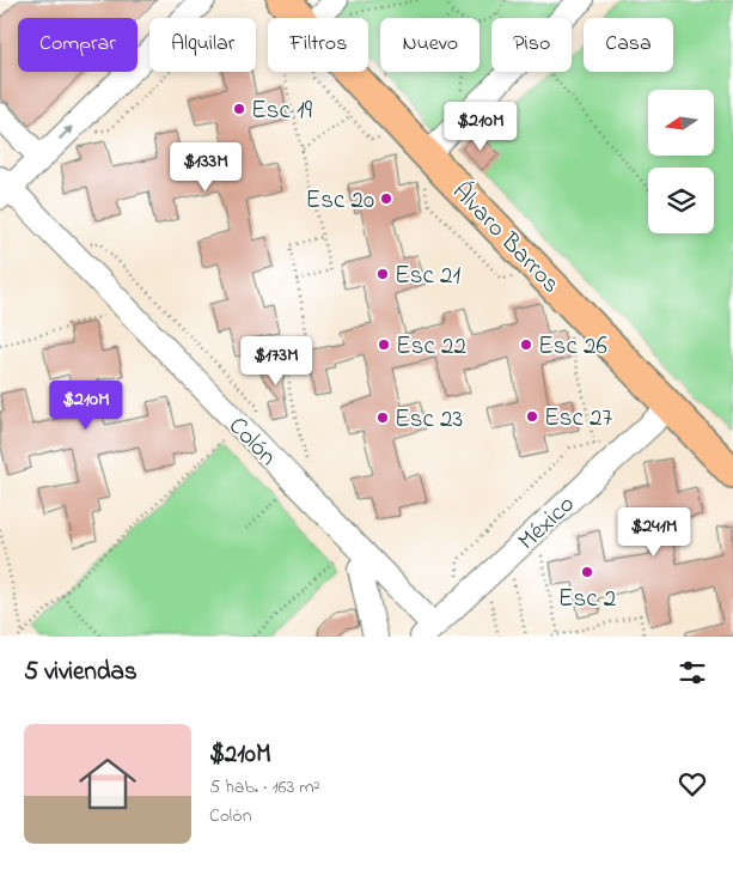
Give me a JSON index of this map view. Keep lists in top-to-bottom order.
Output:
{
  "streets": {
    "main road": ["Álvaro Barros"],
    "street": ["Colón", "México"]
  },
  "crossings": [
    ["Álvaro Barros", "México"],
    ["Colón", "México"]
  ],
  "places": [
    "Esc 19",
    "Esc 20",
    "Esc 21",
    "Esc 22",
    "Esc 26",
    "Esc 27",
    "Esc 23",
    "Esc 2"
  ],
  "north": "left",
  "page": {
    "chip": [
      "Comprar",
      "Alquilar",
      "Filtros",
      "Nuevo",
      "Piso",
      "Casa"
    ],
    "price": [
      "$210M",
      "$133M",
      "$173M",
      "$210M",
      "$241M"
    ],
    "heading": "5 viviendas",
    "list": [
      {
        "name": "$210M",
        "note": "5 hab. · 163 m² · Colón"
      }
    ]
  }
}
